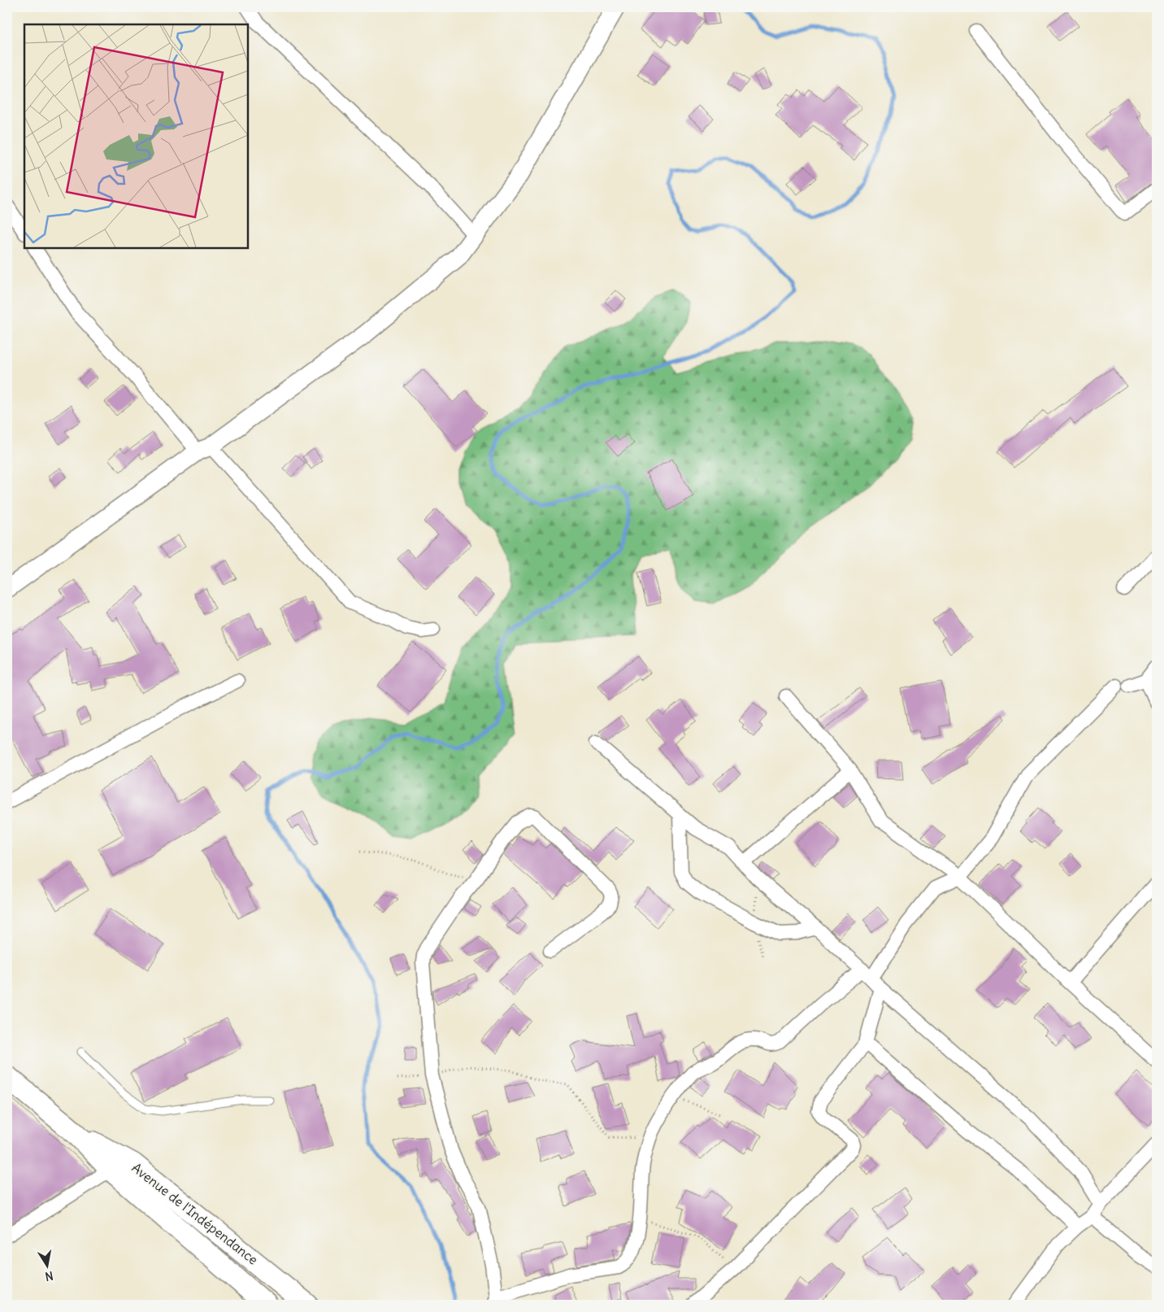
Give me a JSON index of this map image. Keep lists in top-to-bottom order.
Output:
{
  "streets": {
    "main road": ["Avenue de l'Indépendance"]
  },
  "north": "bottom"
}
